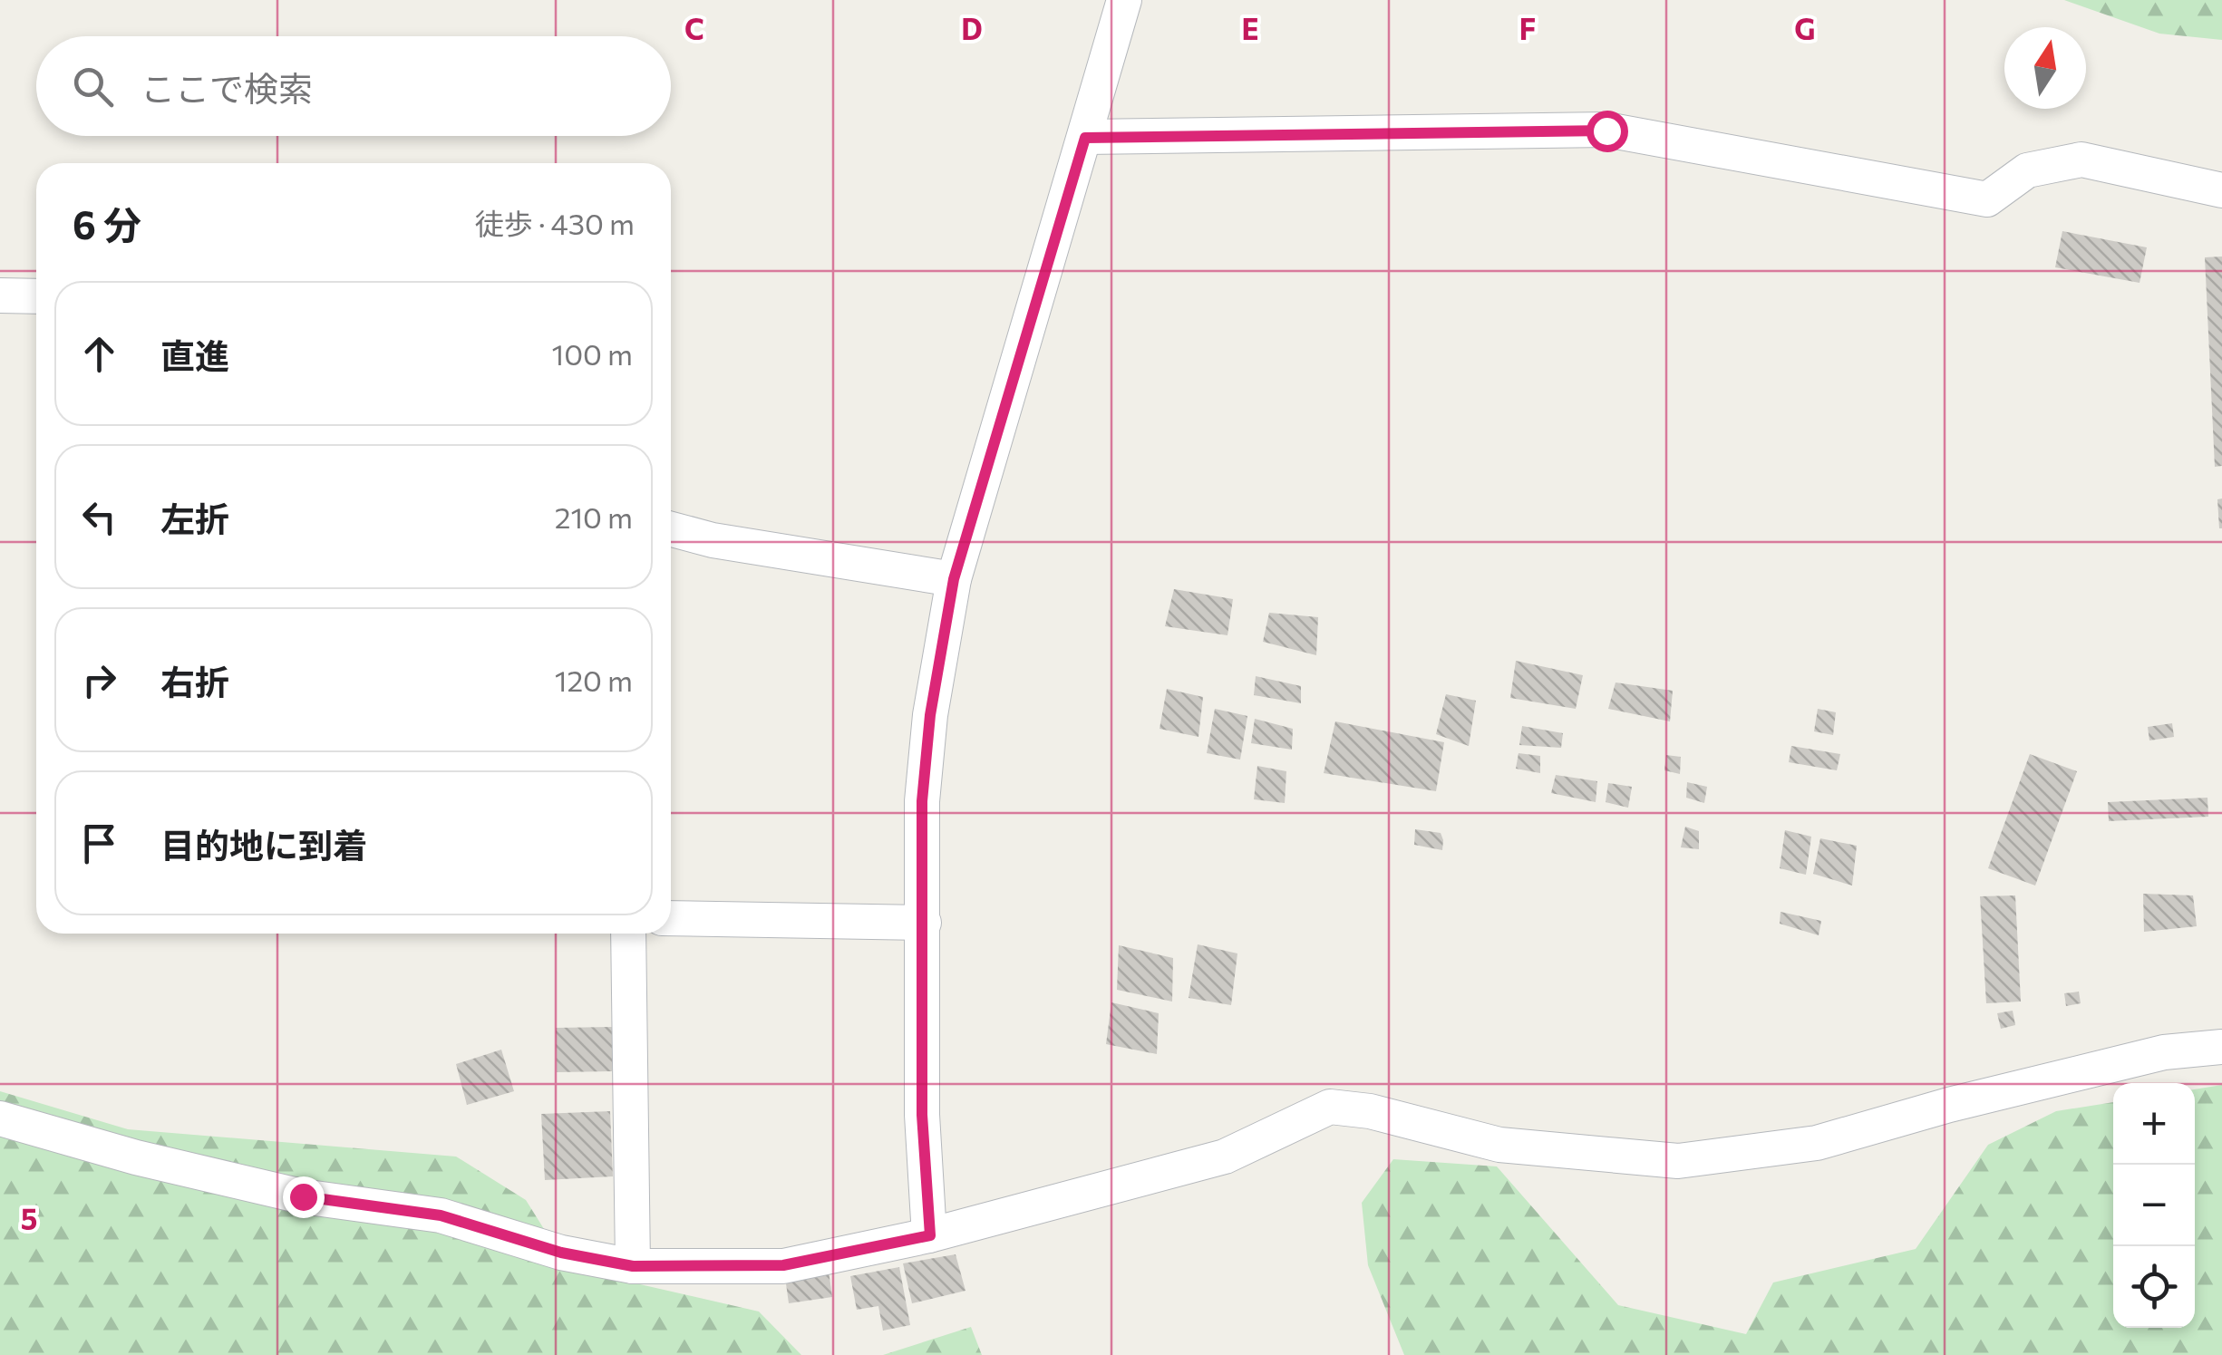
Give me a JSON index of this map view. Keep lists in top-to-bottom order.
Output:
{
  "north": "top",
  "page": {
    "search": "ここで検索",
    "heading": ["6 分", "徒歩 · 430 m"],
    "list": [
      ["直進", "100 m"],
      ["左折", "210 m"],
      ["右折", "120 m"],
      "目的地に到着"
    ],
    "map_buttons": ["+", "−"]
  },
  "grid": {
    "columns": [
      "C",
      "D",
      "E",
      "F",
      "G"
    ],
    "rows": ["5"]
  }
}
